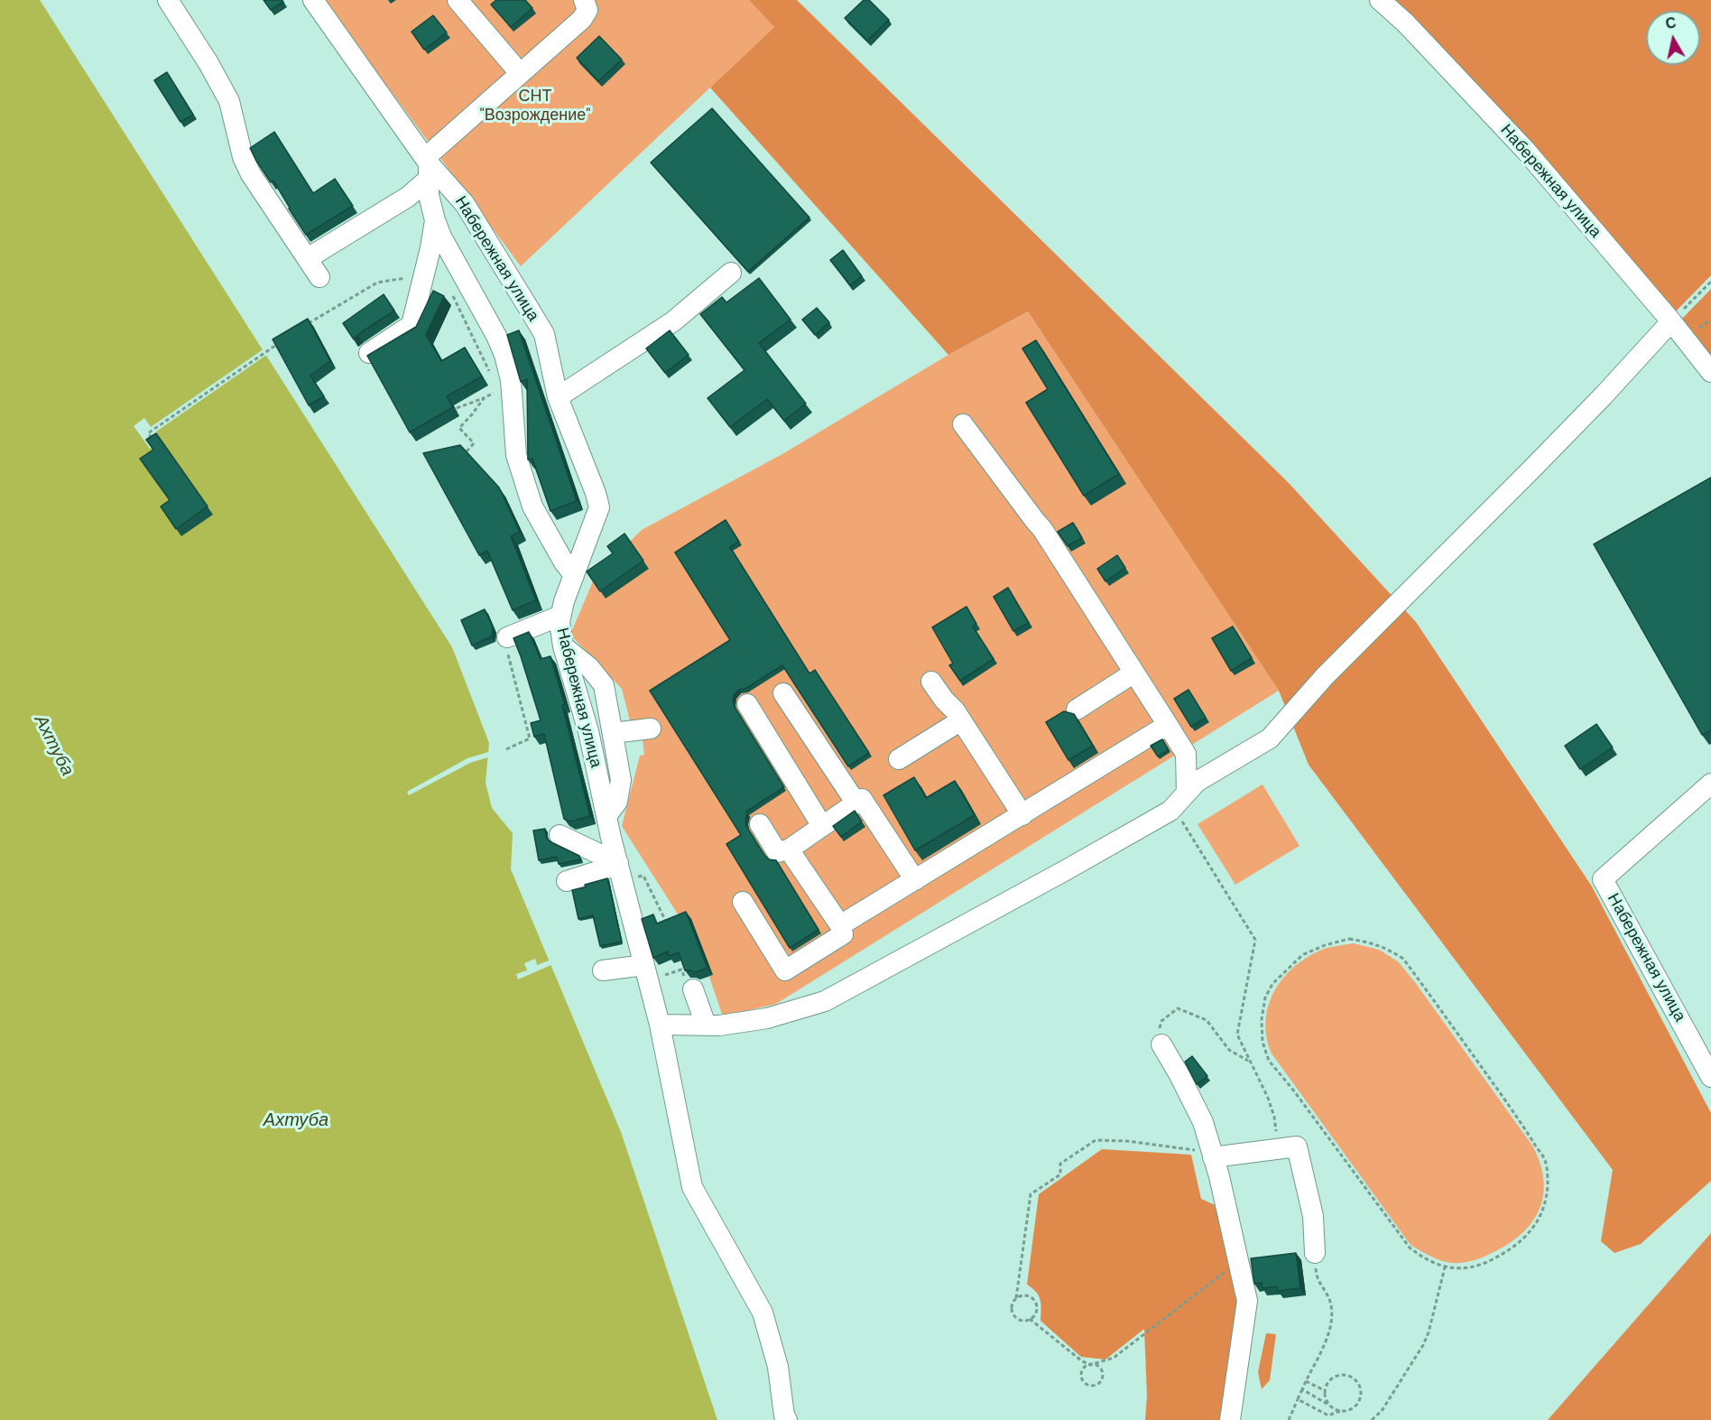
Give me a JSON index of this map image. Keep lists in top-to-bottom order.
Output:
{
  "streets": {
    "street": ["Набережная улица"]
  },
  "water": ["Ахтуба"],
  "parks": ["СНТ \"Возрождение\""],
  "north": "top"
}
